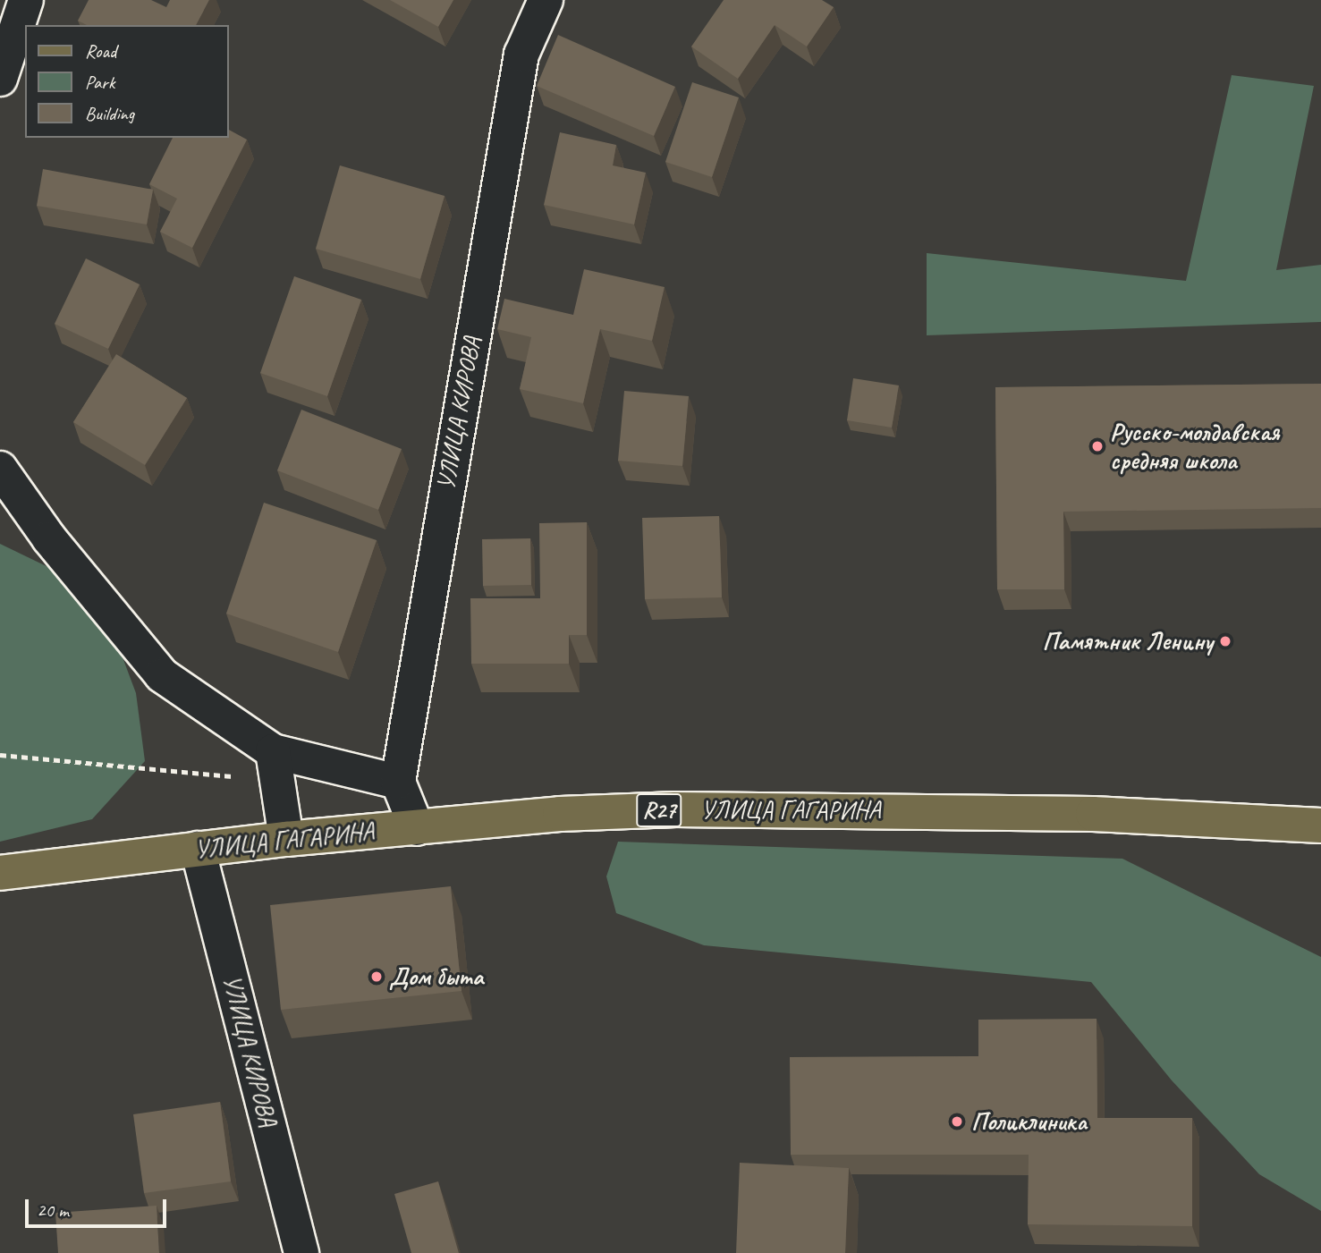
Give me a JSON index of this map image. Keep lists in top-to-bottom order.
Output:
{
  "streets": {
    "main road": ["R27", "УЛИЦА ГАГАРИНА"],
    "street": ["УЛИЦА КИРОВА"]
  },
  "crossings": [
    ["УЛИЦА КИРОВА", "УЛИЦА ГАГАРИНА"]
  ],
  "places": [
    "Русско-молдавская средняя школа",
    "Памятник Ленину",
    "Дом быта",
    "Поликлиника"
  ],
  "legend": ["Road", "Park", "Building"],
  "scale_bar": "20 m"
}
